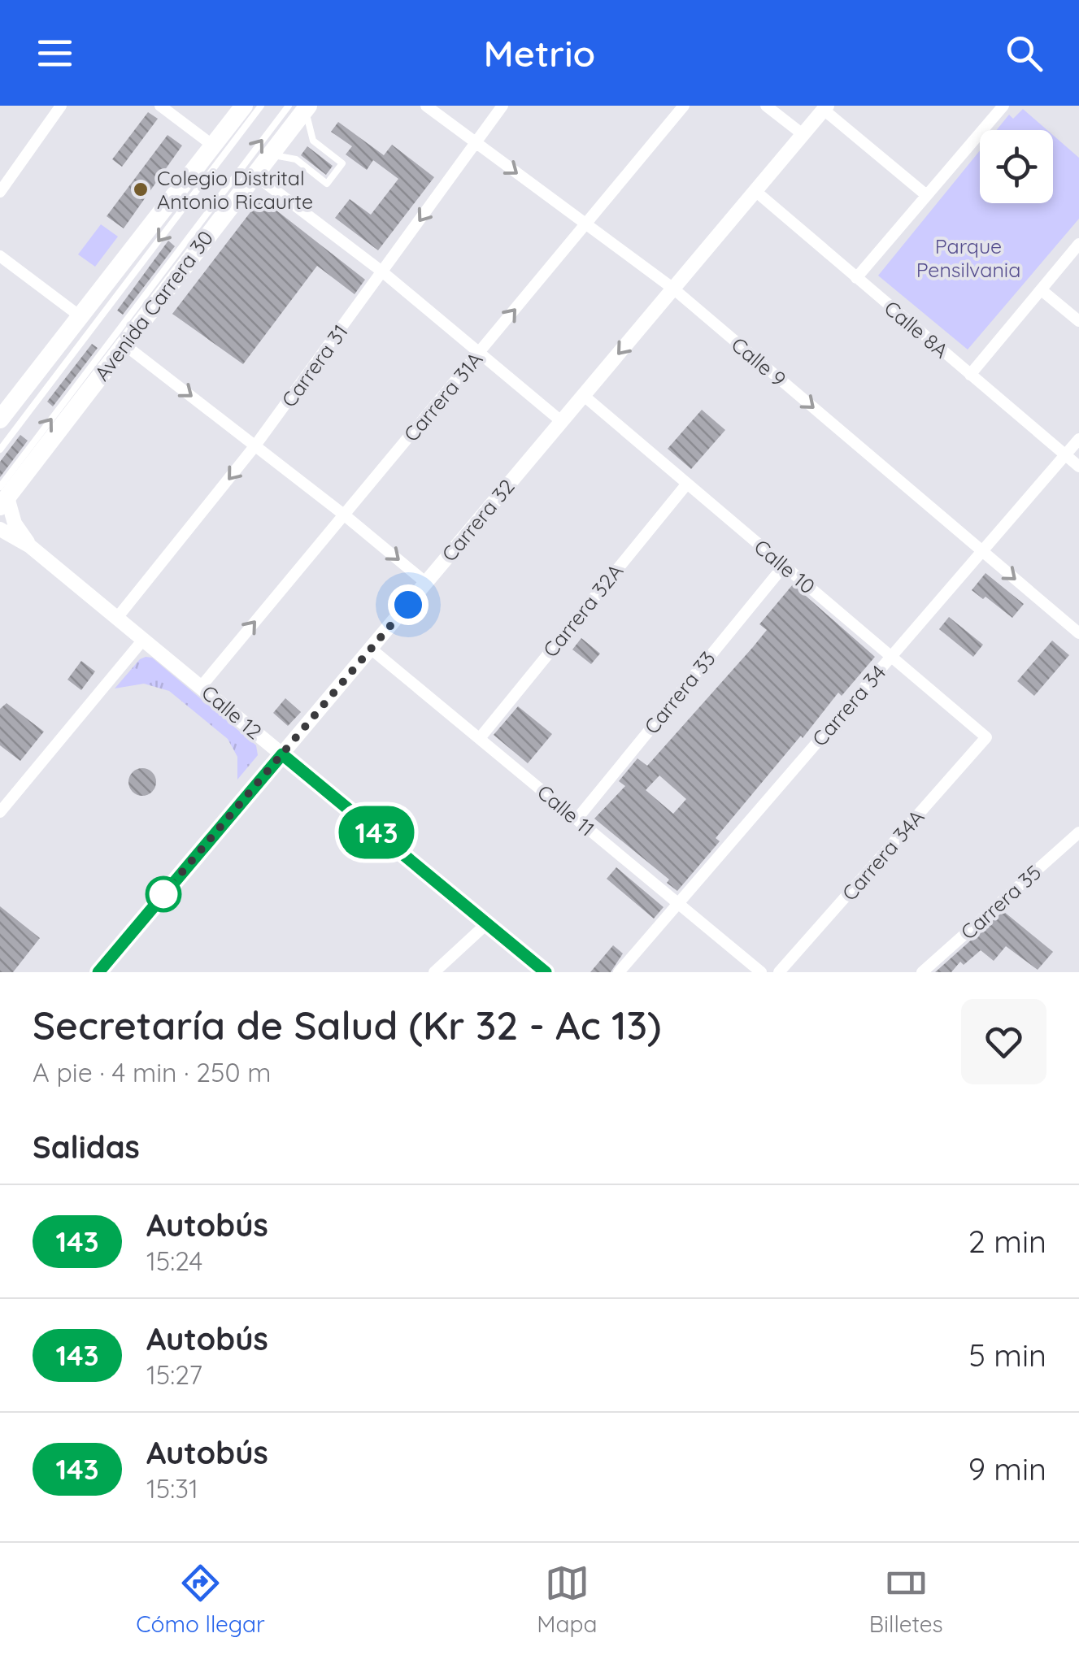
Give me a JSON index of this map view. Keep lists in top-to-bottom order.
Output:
{
  "streets": {
    "highway": ["Avenida Carrera 30"],
    "street": [
      "Calle 8A",
      "Calle 9",
      "Carrera 31",
      "Carrera 31A",
      "Carrera 32",
      "Calle 10",
      "Carrera 32A",
      "Carrera 33",
      "Carrera 34",
      "Calle 12",
      "Calle 11",
      "Carrera 34A",
      "Carrera 35"
    ]
  },
  "crossings": [
    ["Avenida Carrera 30", "Calle 12"],
    ["Calle 8A", "Carrera 32"],
    ["Calle 8A", "Carrera 34"],
    ["Calle 9", "Carrera 31"],
    ["Calle 9", "Carrera 31A"],
    ["Calle 9", "Carrera 32"],
    ["Calle 9", "Carrera 34"],
    ["Carrera 31", "Calle 12"],
    ["Carrera 31A", "Calle 12"],
    ["Carrera 32", "Calle 10"],
    ["Carrera 32", "Calle 12"],
    ["Carrera 32", "Calle 11"],
    ["Calle 10", "Carrera 32A"],
    ["Calle 10", "Carrera 33"],
    ["Calle 10", "Carrera 34"],
    ["Calle 10", "Carrera 34A"],
    ["Carrera 32A", "Calle 11"],
    ["Carrera 33", "Calle 11"],
    ["Carrera 34", "Calle 11"]
  ],
  "one_way": ["Calle 9", "Carrera 31", "Carrera 31A"],
  "parks": ["Parque Pensilvania"],
  "places": ["Colegio Distrital Antonio Ricaurte"],
  "lines": ["bus line 143"],
  "page": {
    "header": "Metrio",
    "on_map": "143",
    "heading": [
      ["Secretaría de Salud (Kr 32 - Ac 13)", "A pie · 4 min · 250 m"],
      "Salidas"
    ],
    "list": [
      {
        "mark": "143",
        "name": "Autobús",
        "note": "15:24",
        "value": "2 min"
      },
      {
        "mark": "143",
        "name": "Autobús",
        "note": "15:27",
        "value": "5 min"
      },
      {
        "mark": "143",
        "name": "Autobús",
        "note": "15:31",
        "value": "9 min"
      }
    ],
    "tabs": ["Cómo llegar", "Mapa", "Billetes"]
  }
}
